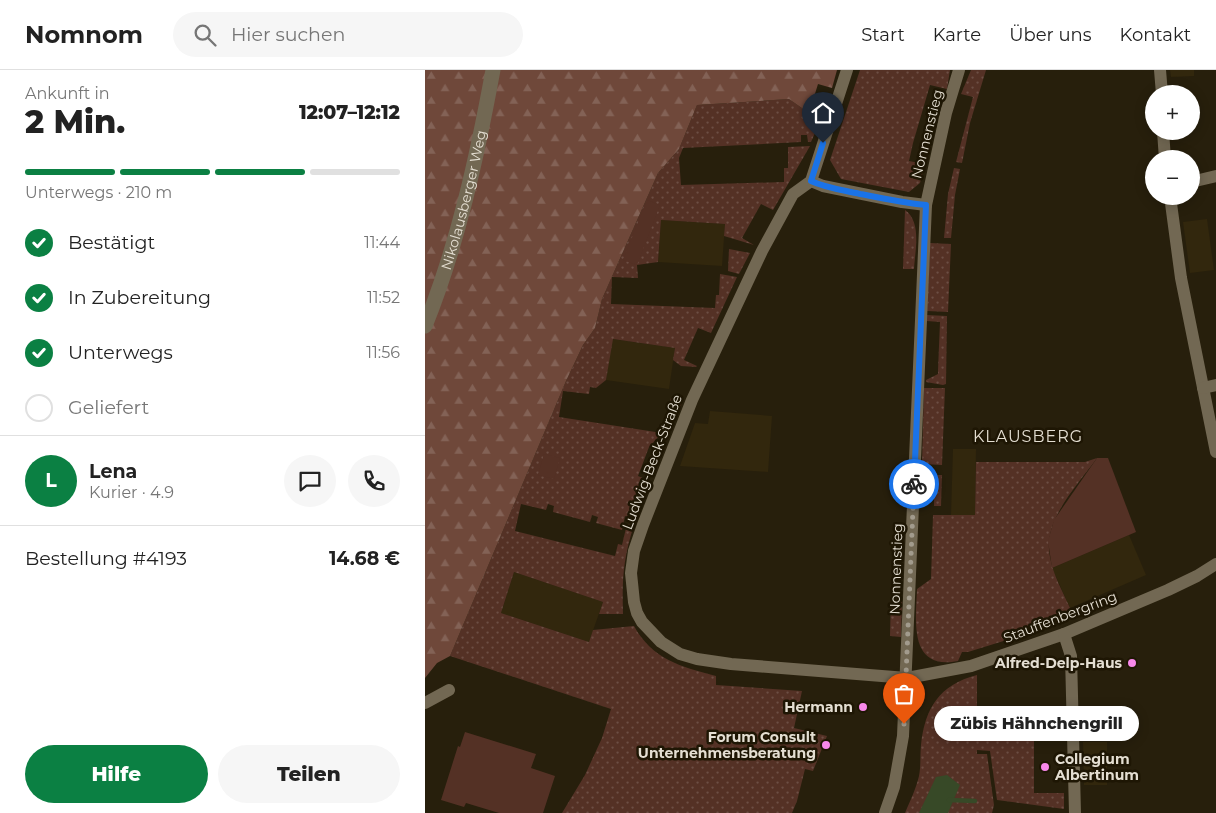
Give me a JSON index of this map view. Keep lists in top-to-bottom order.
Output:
{
  "streets": {
    "street": [
      "Nonnenstieg",
      "Nikolausberger Weg",
      "Ludwig-Beck-Straße",
      "Stauffenbergring"
    ]
  },
  "crossings": [
    ["Nonnenstieg", "Ludwig-Beck-Straße"],
    ["Nonnenstieg", "Stauffenbergring"],
    ["Ludwig-Beck-Straße", "Stauffenbergring"]
  ],
  "districts": ["KLAUSBERG"],
  "places": [
    "Alfred-Delp-Haus",
    "Hermann",
    "Zübis Hähnchengrill",
    "Forum Consult Unternehmensberatung",
    "Collegium Albertinum"
  ],
  "page": {
    "header": "Nomnom",
    "search": "Hier suchen",
    "nav": [
      "Start",
      "Karte",
      "Über uns",
      "Kontakt"
    ],
    "heading": ["2 Min.", "Ankunft in", "12:07–12:12"],
    "panel": [
      "Lena",
      "Kurier · 4.9",
      "Bestellung #4193",
      "14.68 €"
    ],
    "map_buttons": ["+", "−"],
    "bar": "Unterwegs · 210 m",
    "list": [
      ["Bestätigt", "11:44"],
      ["In Zubereitung", "11:52"],
      ["Unterwegs", "11:56"],
      "Geliefert"
    ],
    "round": "L",
    "bubble": "Zübis Hähnchengrill",
    "buttons": ["Hilfe", "Teilen"]
  }
}
